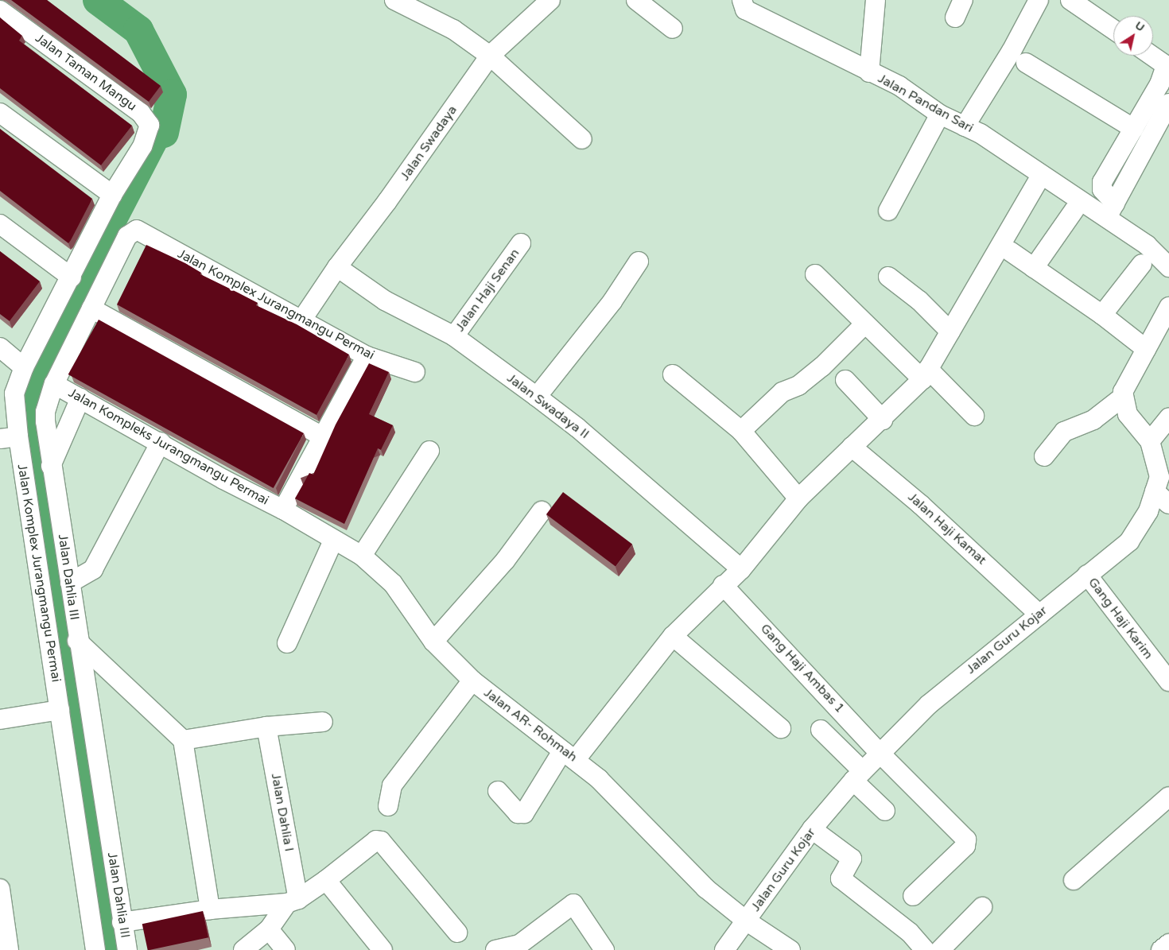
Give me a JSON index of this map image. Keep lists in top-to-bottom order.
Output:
{
  "streets": {
    "street": [
      "Jalan Taman Mangu",
      "Jalan Pandan Sari",
      "Jalan Swadaya",
      "Jalan Haji Senan",
      "Jalan Komplex Jurangmangu Permai",
      "Jalan Swadaya II",
      "Jalan Kompleks Jurangmangu Permai",
      "Jalan Haji Kamat",
      "Jalan Dahlia III",
      "Gang Haji Karim",
      "Jalan Guru Kojar",
      "Gang Haji Ambas 1",
      "Jalan AR- Rohmah",
      "Jalan Dahlia I"
    ]
  },
  "crossings": [
    ["Jalan Taman Mangu", "Jalan Komplex Jurangmangu Permai"],
    ["Jalan Swadaya", "Jalan Komplex Jurangmangu Permai"],
    ["Jalan Swadaya", "Jalan Swadaya II"],
    ["Jalan Haji Senan", "Jalan Swadaya II"],
    ["Jalan Komplex Jurangmangu Permai", "Jalan Dahlia III"],
    ["Jalan Kompleks Jurangmangu Permai", "Jalan Dahlia III"],
    ["Jalan Kompleks Jurangmangu Permai", "Jalan AR- Rohmah"],
    ["Jalan Haji Kamat", "Jalan Guru Kojar"],
    ["Gang Haji Karim", "Jalan Guru Kojar"],
    ["Jalan Guru Kojar", "Gang Haji Ambas 1"],
    ["Jalan Guru Kojar", "Jalan AR- Rohmah"]
  ],
  "north": "top right"
}
